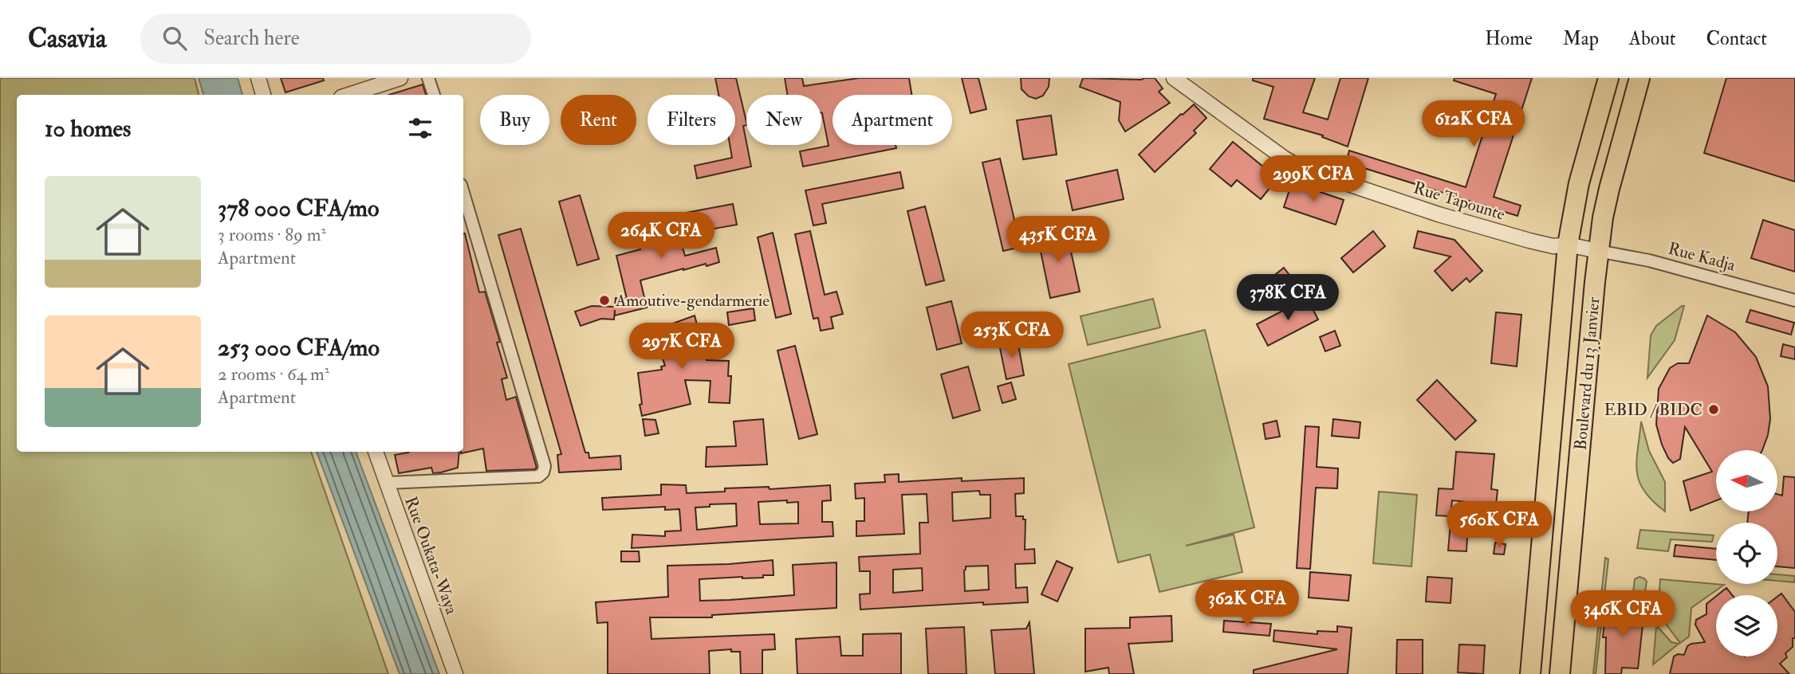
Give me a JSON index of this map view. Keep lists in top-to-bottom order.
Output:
{
  "streets": {
    "highway": ["Boulevard du 13 Janvier"],
    "street": ["Rue Tapounte", "Rue Kadja", "Rue Oukata-Waya"]
  },
  "crossings": [
    ["Rue Tapounte", "Rue Kadja"],
    ["Rue Tapounte", "Boulevard du 13 Janvier"],
    ["Rue Kadja", "Boulevard du 13 Janvier"]
  ],
  "places": ["Amoutive-gendarmerie", "EBID / BIDC"],
  "north": "left",
  "page": {
    "header": "Casavia",
    "search": "Search here",
    "nav": [
      "Home",
      "Map",
      "About",
      "Contact"
    ],
    "chip": [
      "Buy",
      "Rent",
      "Filters",
      "New",
      "Apartment"
    ],
    "heading": "10 homes",
    "price": [
      "612K CFA",
      "299K CFA",
      "264K CFA",
      "435K CFA",
      "378K CFA",
      "253K CFA",
      "297K CFA",
      "560K CFA",
      "362K CFA",
      "346K CFA"
    ],
    "list": [
      {
        "name": "378 000 CFA/mo",
        "note": "3 rooms · 89 m² · Apartment"
      },
      {
        "name": "253 000 CFA/mo",
        "note": "2 rooms · 64 m² · Apartment"
      }
    ]
  }
}
